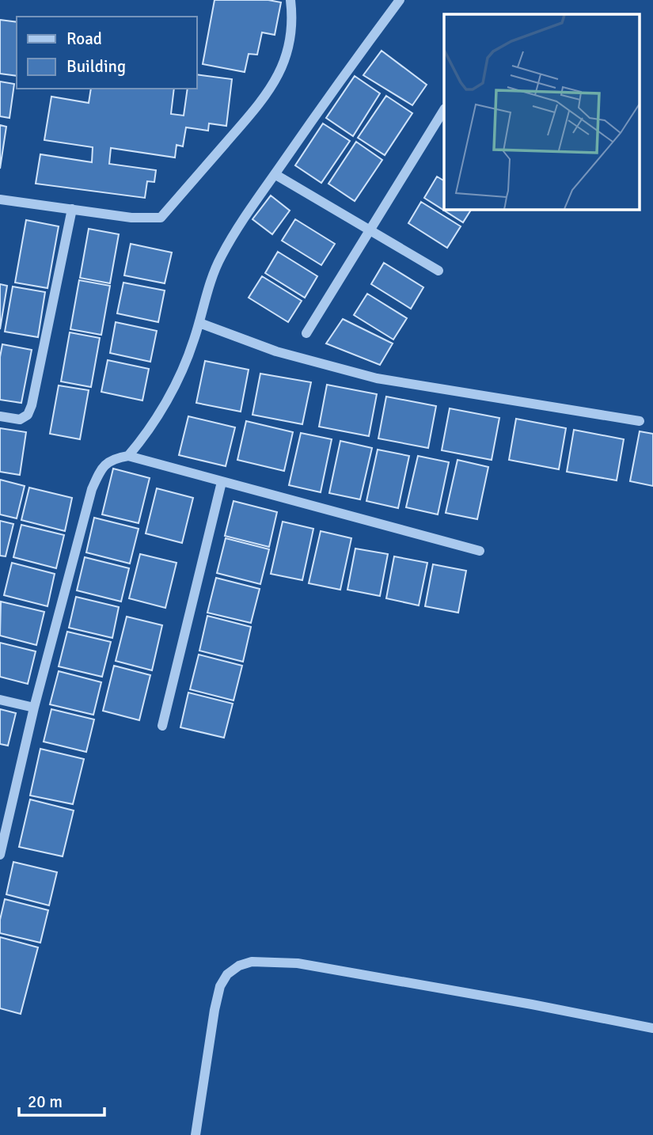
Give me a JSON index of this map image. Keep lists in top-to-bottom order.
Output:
{
  "legend": ["Road", "Building"],
  "scale_bar": "20 m"
}
